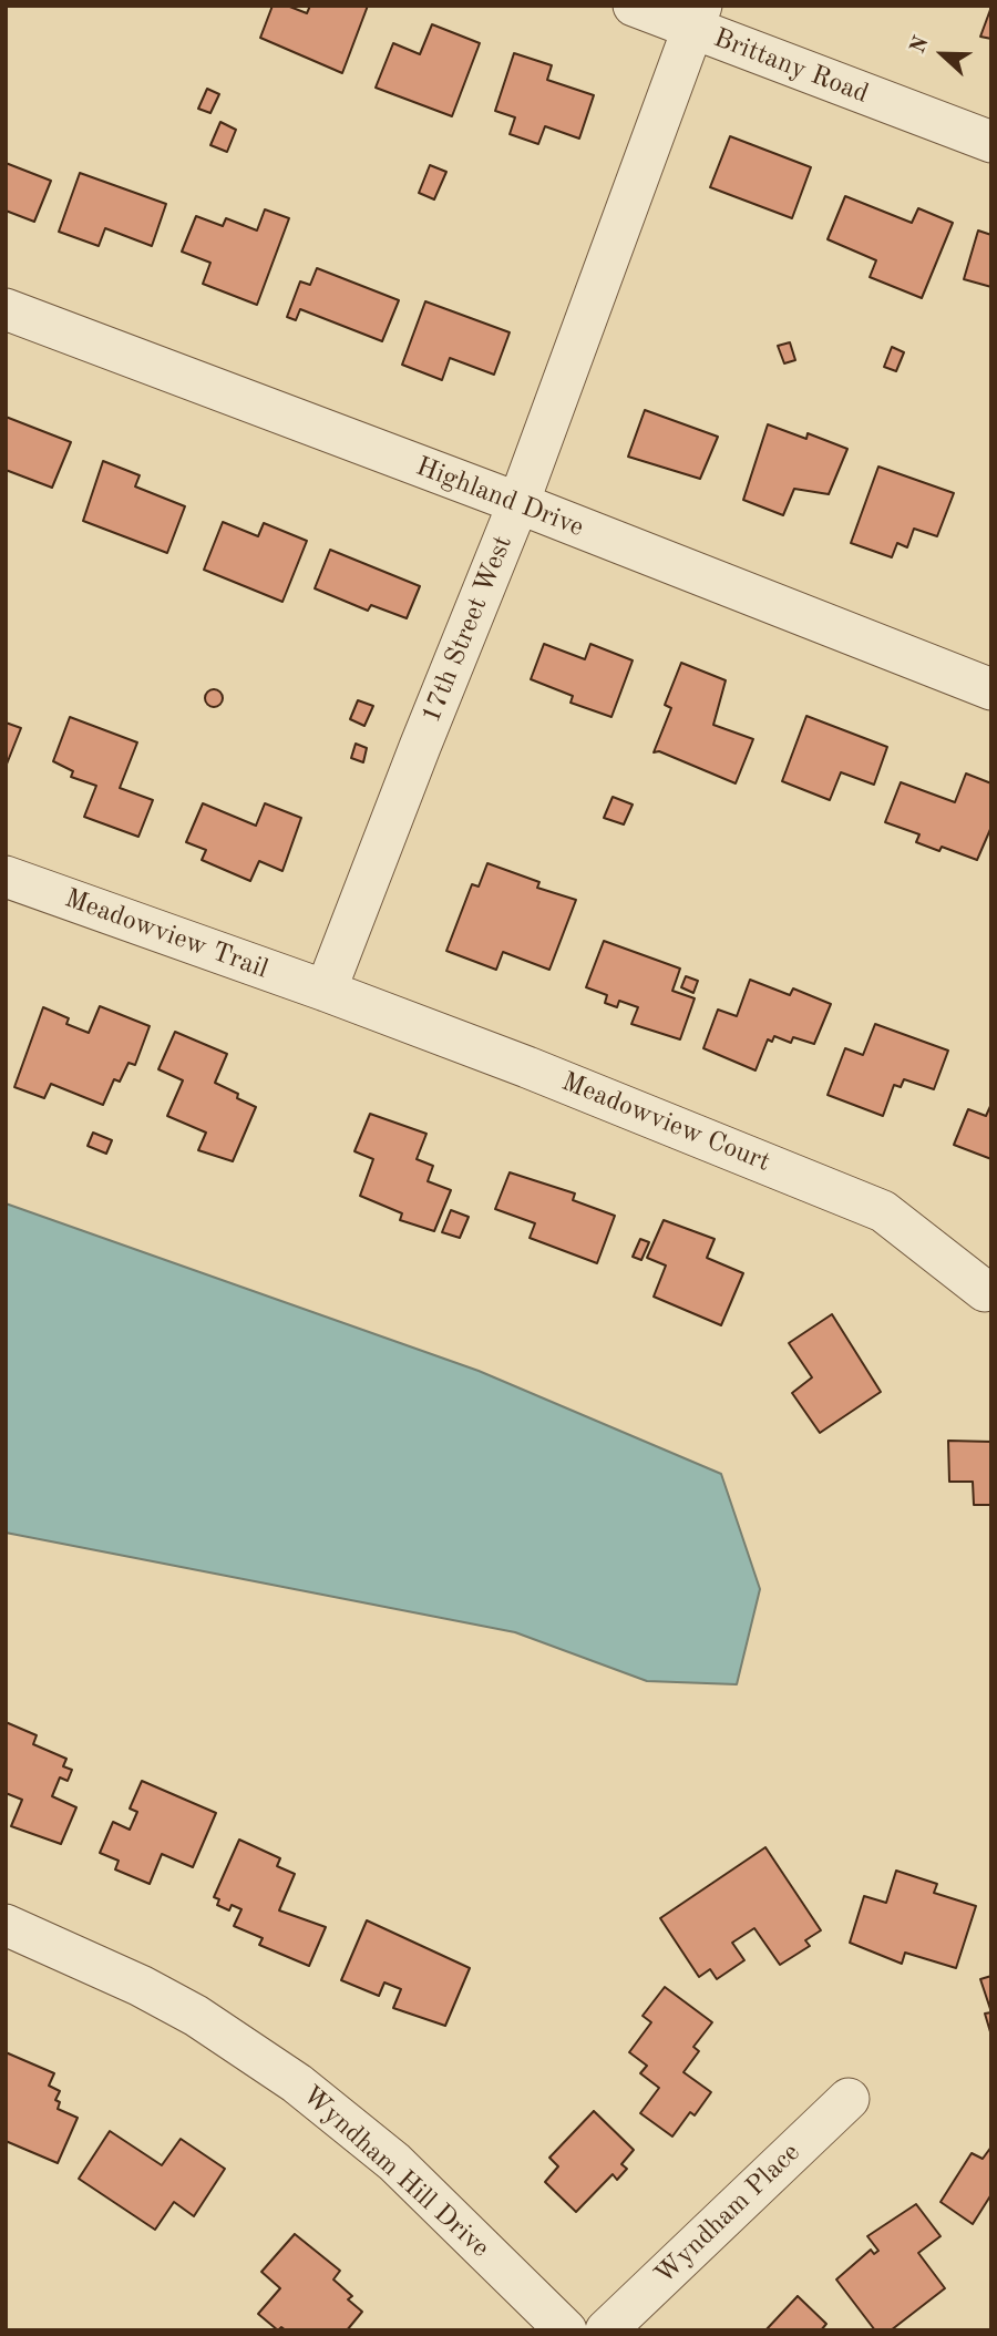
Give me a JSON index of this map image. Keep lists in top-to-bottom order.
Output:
{
  "streets": {
    "street": [
      "Brittany Road",
      "Highland Drive",
      "17th Street West",
      "Meadowview Trail",
      "Meadowview Court",
      "Wyndham Hill Drive",
      "Wyndham Place"
    ]
  },
  "crossings": [
    ["Brittany Road", "17th Street West"],
    ["Highland Drive", "17th Street West"],
    ["17th Street West", "Meadowview Trail"],
    ["17th Street West", "Meadowview Court"],
    ["Meadowview Trail", "Meadowview Court"]
  ],
  "north": "left"
}
